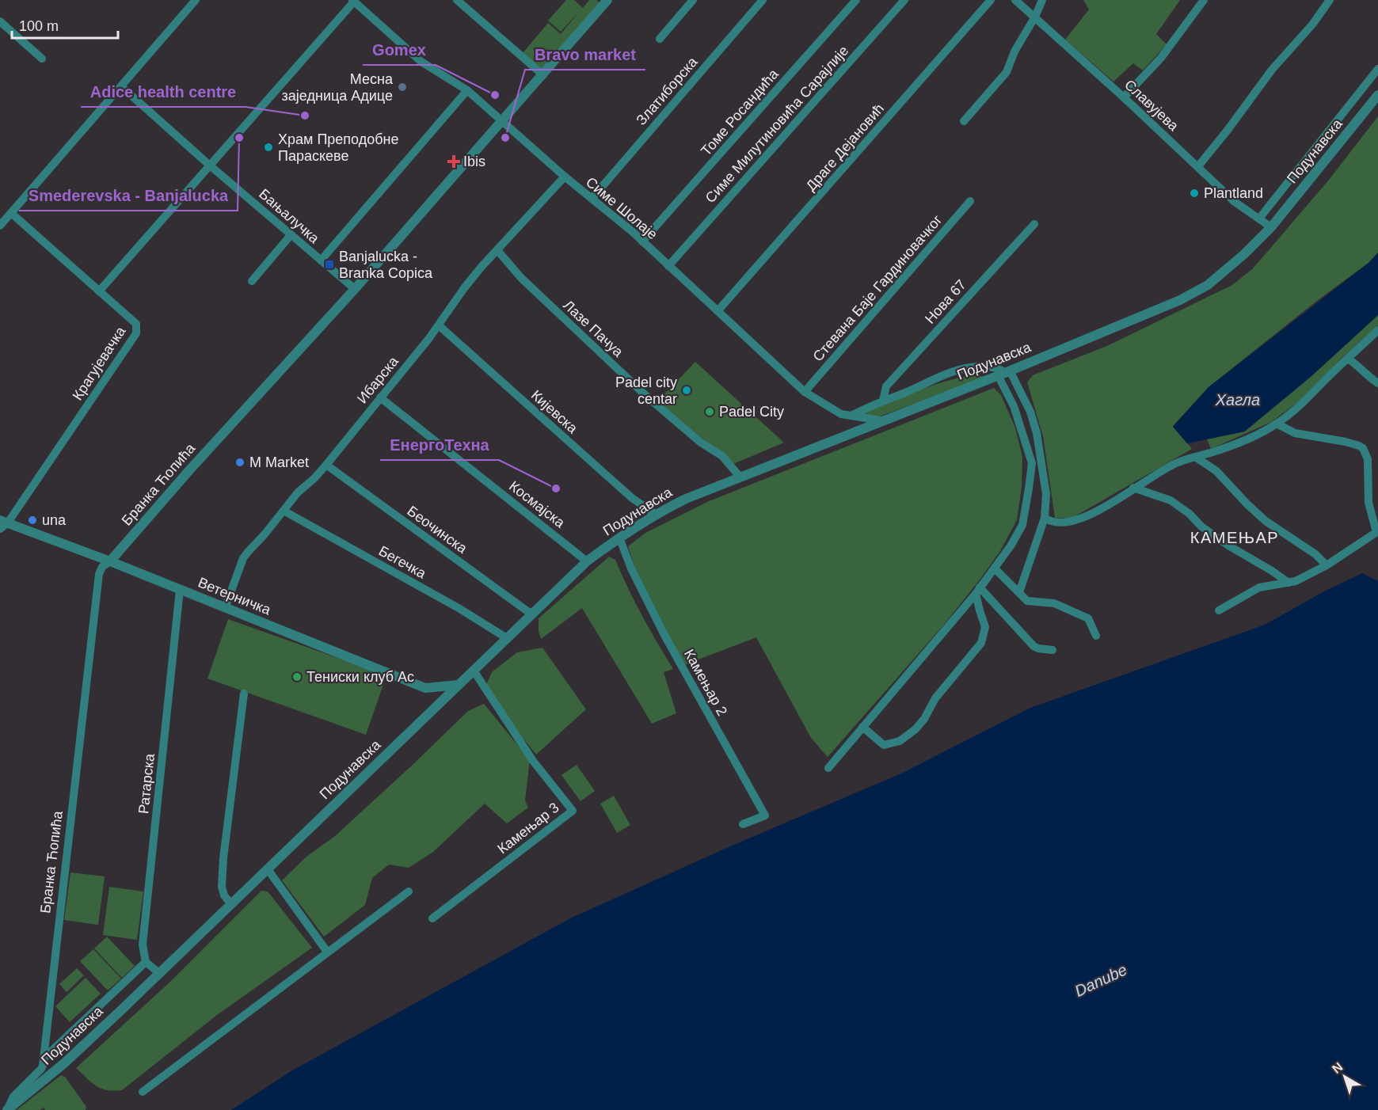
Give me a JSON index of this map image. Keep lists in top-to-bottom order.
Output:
{
  "streets": {
    "street": [
      "Златиборска",
      "Славујева",
      "Томе Росандића",
      "Симе Милутиновића Сарајлије",
      "Драге Дејановић",
      "Подунавска",
      "Симе Шолаје",
      "Бањалучка",
      "Стевана Баје Гардиновачког",
      "Нова 67",
      "Лазе Пачуа",
      "Крагујевачка",
      "Ибарска",
      "Кијевска",
      "Бранка Ћопића",
      "Космајска",
      "Беочинска",
      "Бегечка",
      "Ветерничка",
      "Камењар 2",
      "Ратарска",
      "Камењар 3"
    ]
  },
  "crossings": [
    ["Златиборска", "Симе Шолаје"],
    ["Славујева", "Подунавска"],
    ["Томе Росандића", "Симе Шолаје"],
    ["Симе Милутиновића Сарајлије", "Симе Шолаје"],
    ["Драге Дејановић", "Симе Шолаје"],
    ["Подунавска", "Симе Шолаје"],
    ["Подунавска", "Лазе Пачуа"],
    ["Подунавска", "Кијевска"],
    ["Подунавска", "Бранка Ћопића"],
    ["Подунавска", "Космајска"],
    ["Подунавска", "Беочинска"],
    ["Подунавска", "Бегечка"],
    ["Подунавска", "Ветерничка"],
    ["Подунавска", "Камењар 2"],
    ["Подунавска", "Камењар 3"],
    ["Симе Шолаје", "Стевана Баје Гардиновачког"],
    ["Симе Шолаје", "Ибарска"],
    ["Симе Шолаје", "Бранка Ћопића"],
    ["Бањалучка", "Бранка Ћопића"],
    ["Лазе Пачуа", "Ибарска"],
    ["Крагујевачка", "Ветерничка"],
    ["Ибарска", "Кијевска"],
    ["Ибарска", "Космајска"],
    ["Ибарска", "Беочинска"],
    ["Ибарска", "Бегечка"],
    ["Ибарска", "Ветерничка"],
    ["Бранка Ћопића", "Ветерничка"],
    ["Ветерничка", "Ратарска"]
  ],
  "districts": ["КАМЕЊАР"],
  "water": ["Хагла", "Danube"],
  "places": {
    "other": [
      "Месна заједница Адице",
      "Gomex",
      "Adice health centre",
      "Smederevska - Banjalucka",
      "Bravo market",
      "Храм Преподобне Параскеве",
      "Plantland",
      "Padel city centar",
      "Padel City",
      "M Market",
      "ЕнергоТехна",
      "una",
      "Тениски клуб Ас"
    ],
    "health": ["Ibis"],
    "transit": ["Banjalucka - Branka Copica"]
  },
  "scale_bar": "100 m",
  "north": "top left"
}
